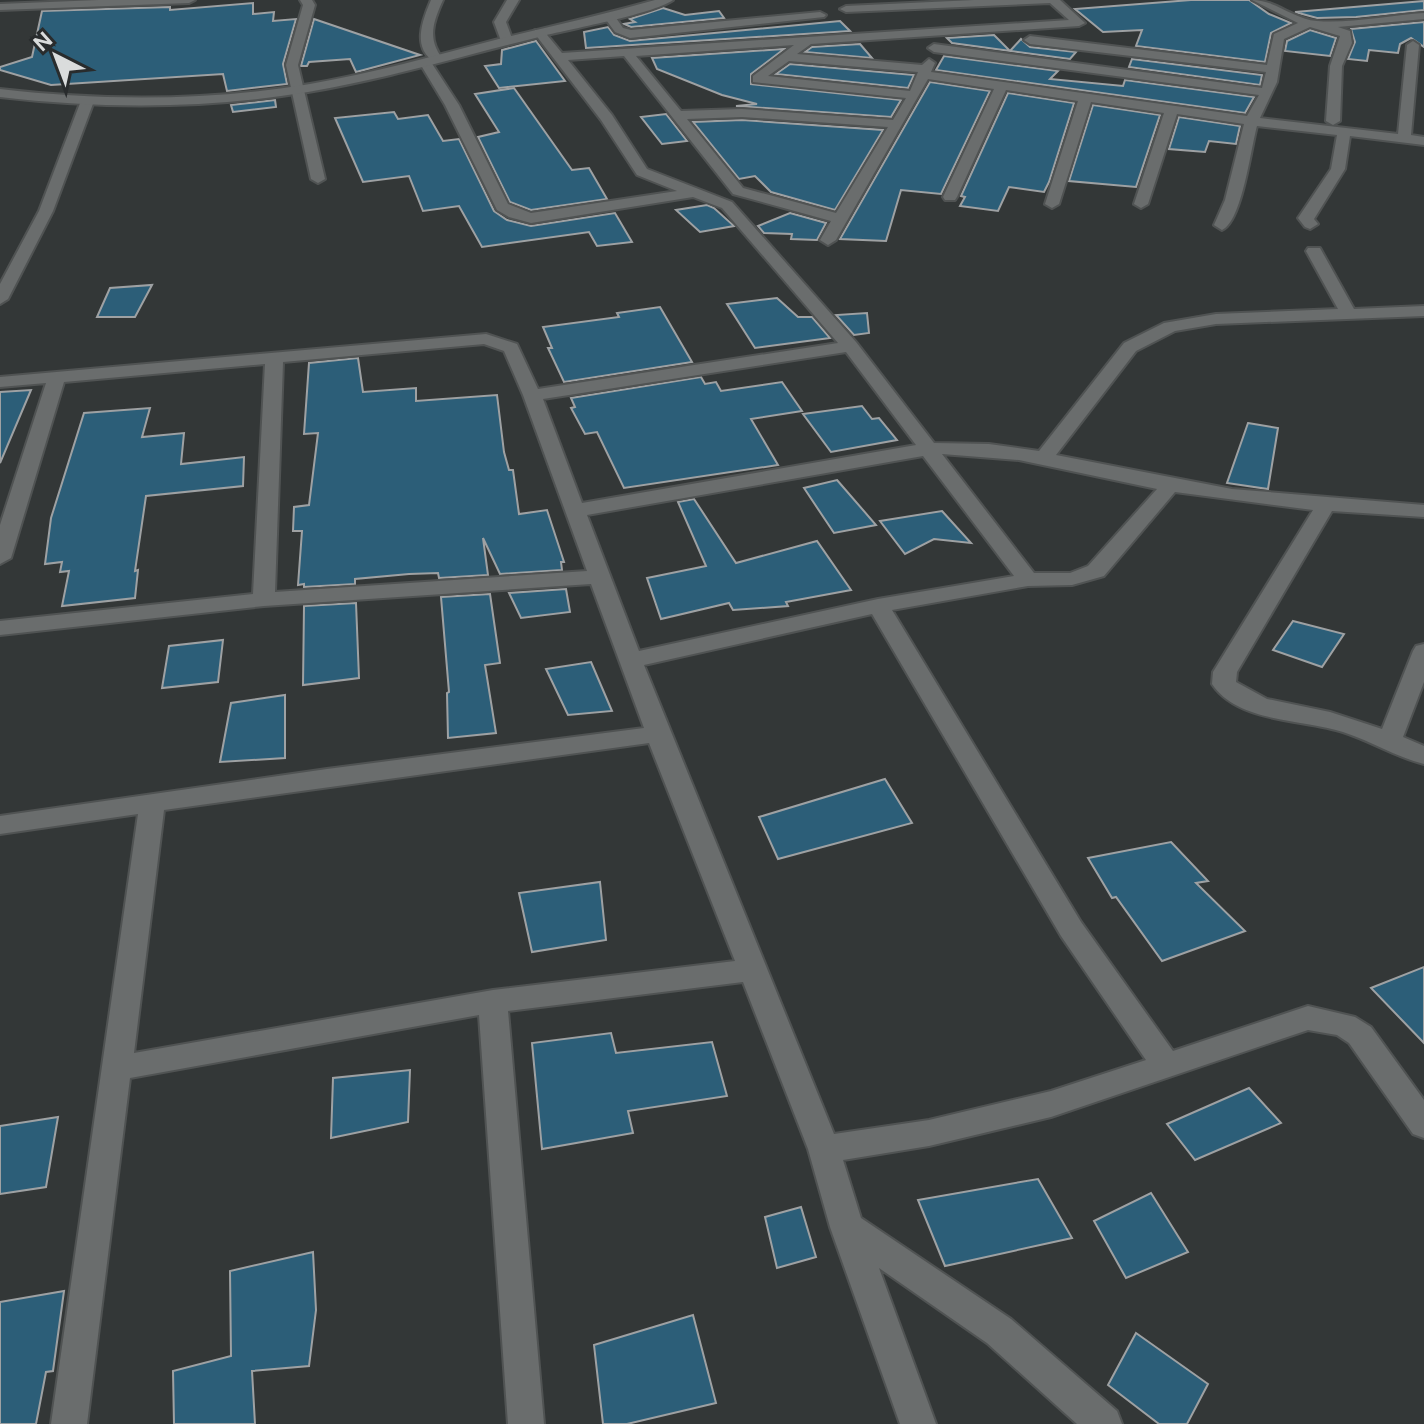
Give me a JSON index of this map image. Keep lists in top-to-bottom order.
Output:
{
  "north": "top left"
}
